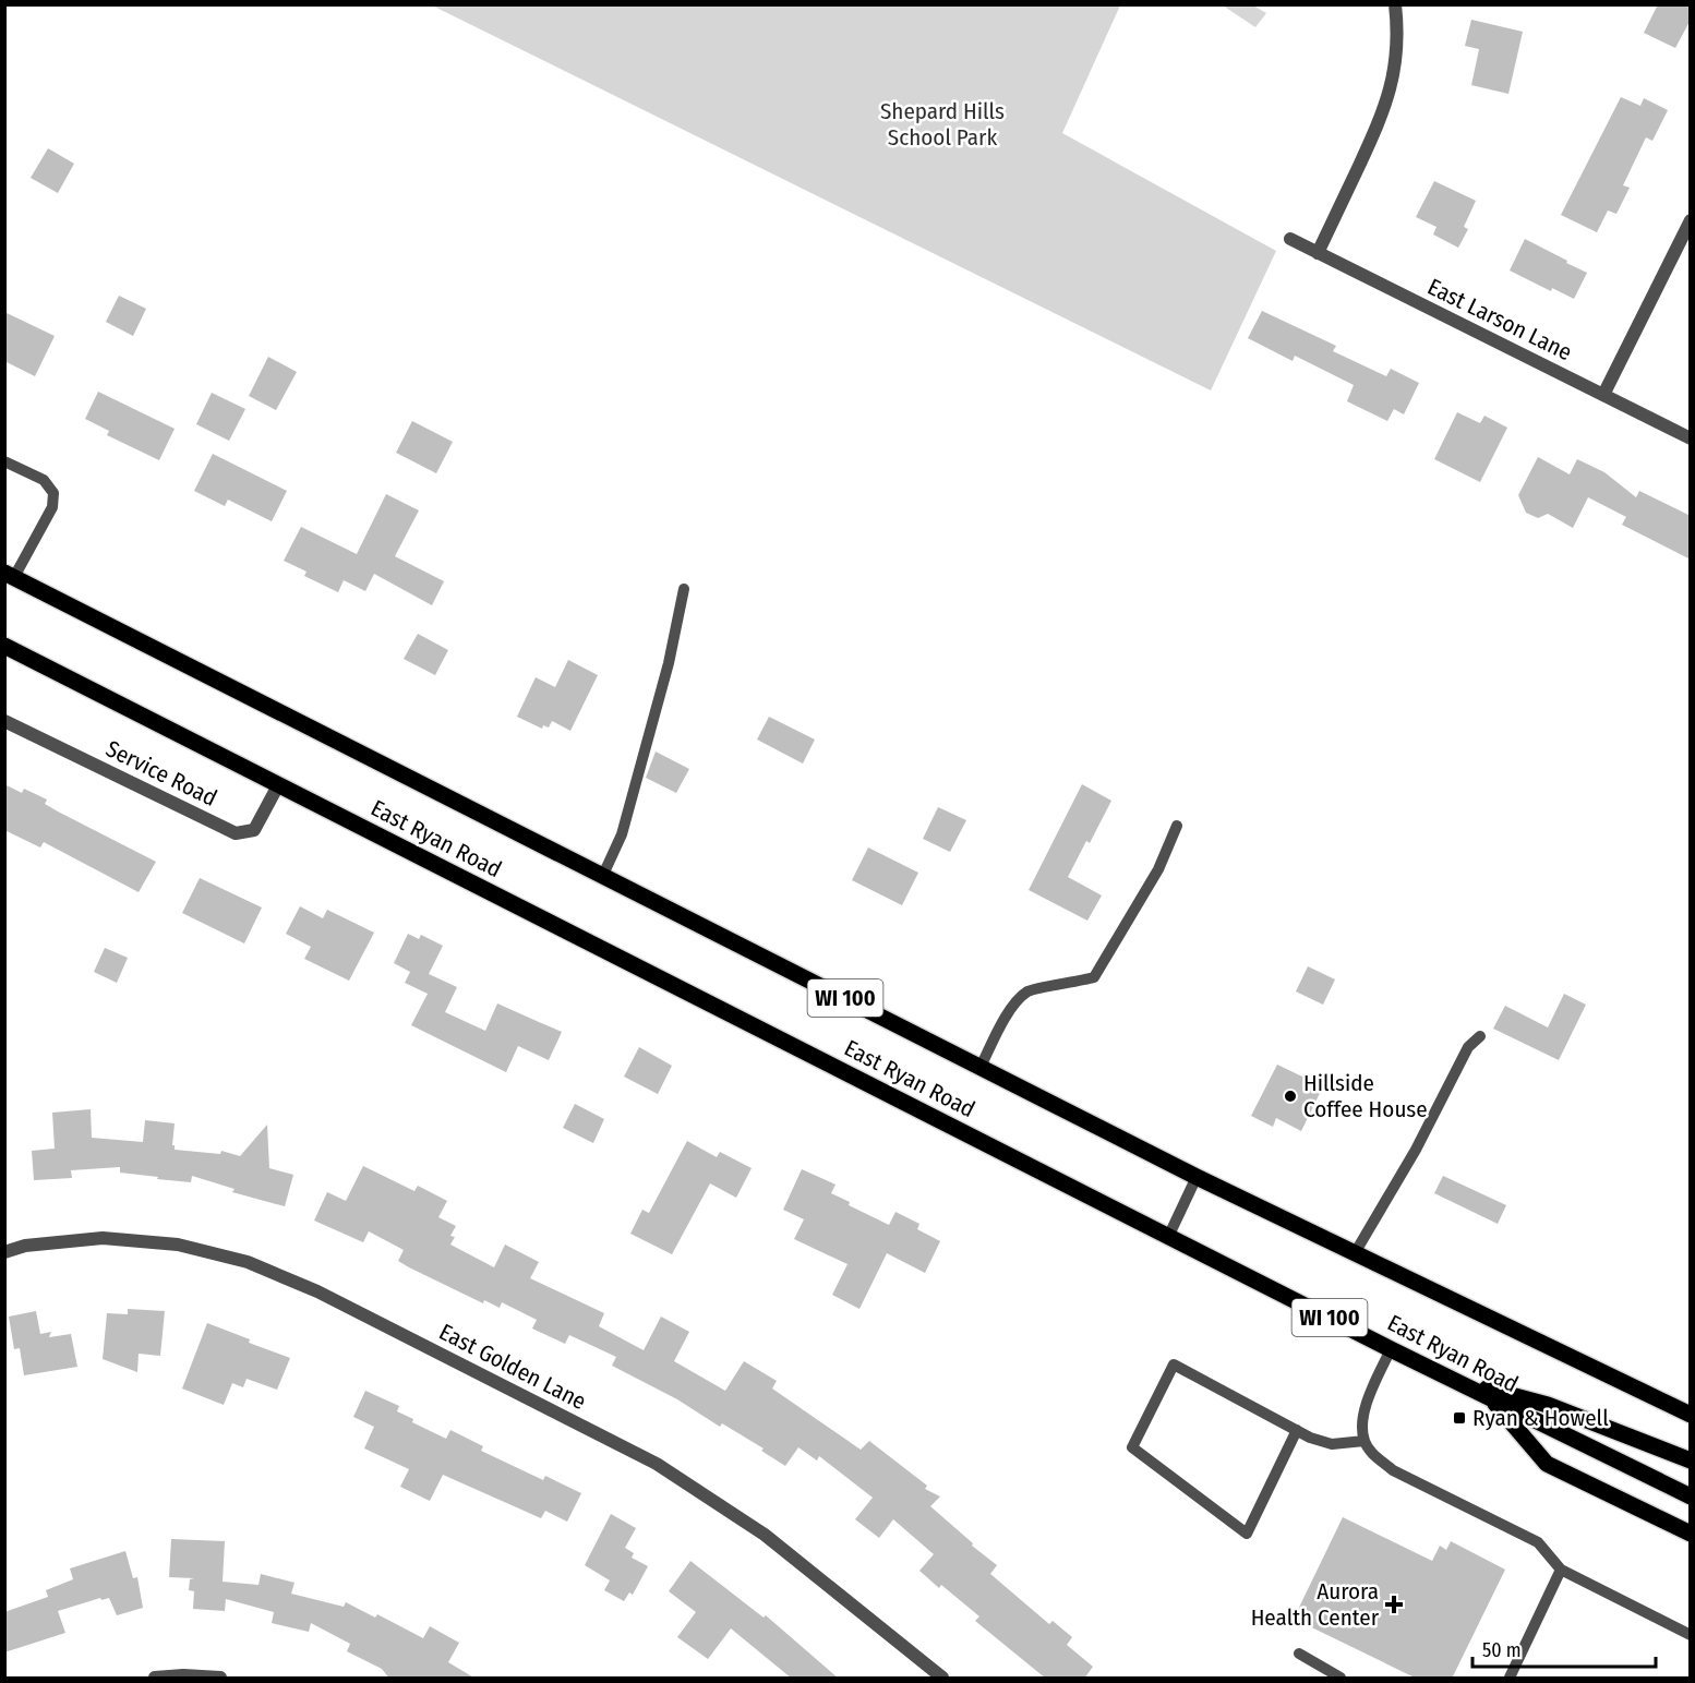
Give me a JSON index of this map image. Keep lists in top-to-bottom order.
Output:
{
  "streets": {
    "main road": ["East Ryan Road", "WI 100"],
    "street": ["East Larson Lane", "Service Road", "East Golden Lane"]
  },
  "crossings": [
    ["Service Road", "East Ryan Road"]
  ],
  "parks": ["Shepard Hills School Park"],
  "places": {
    "other": ["Hillside Coffee House"],
    "transit": ["Ryan & Howell"],
    "health": ["Aurora Health Center"]
  },
  "scale_bar": "50 m"
}
